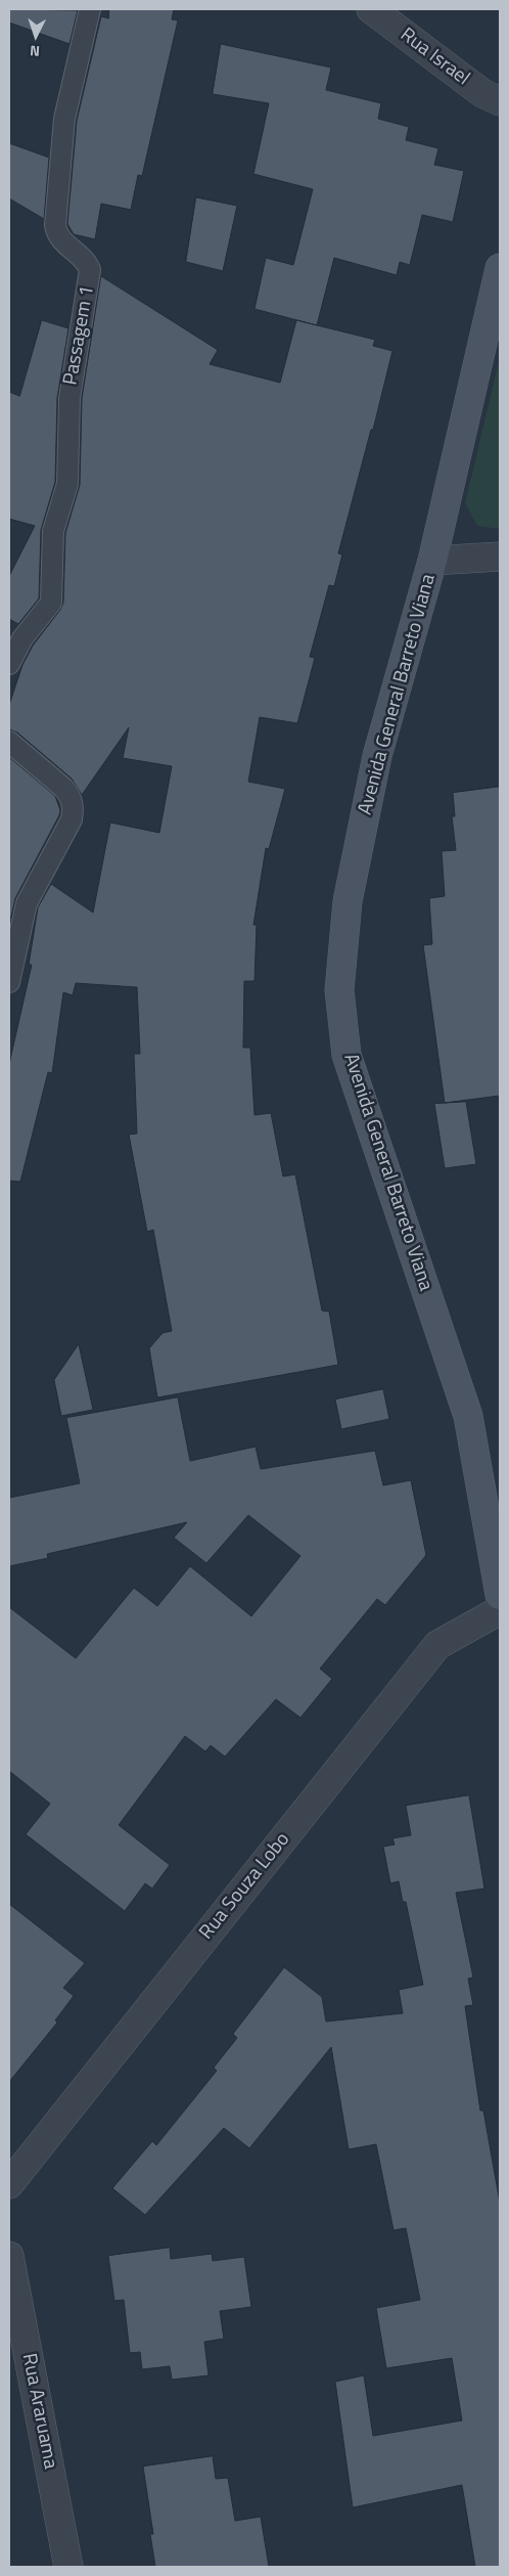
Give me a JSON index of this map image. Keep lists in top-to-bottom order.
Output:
{
  "streets": {
    "street": [
      "Rua Israel",
      "Avenida General Barreto Viana",
      "Rua Souza Lobo",
      "Rua Araruama"
    ],
    "lane": ["Passagem 1"]
  },
  "north": "bottom"
}
